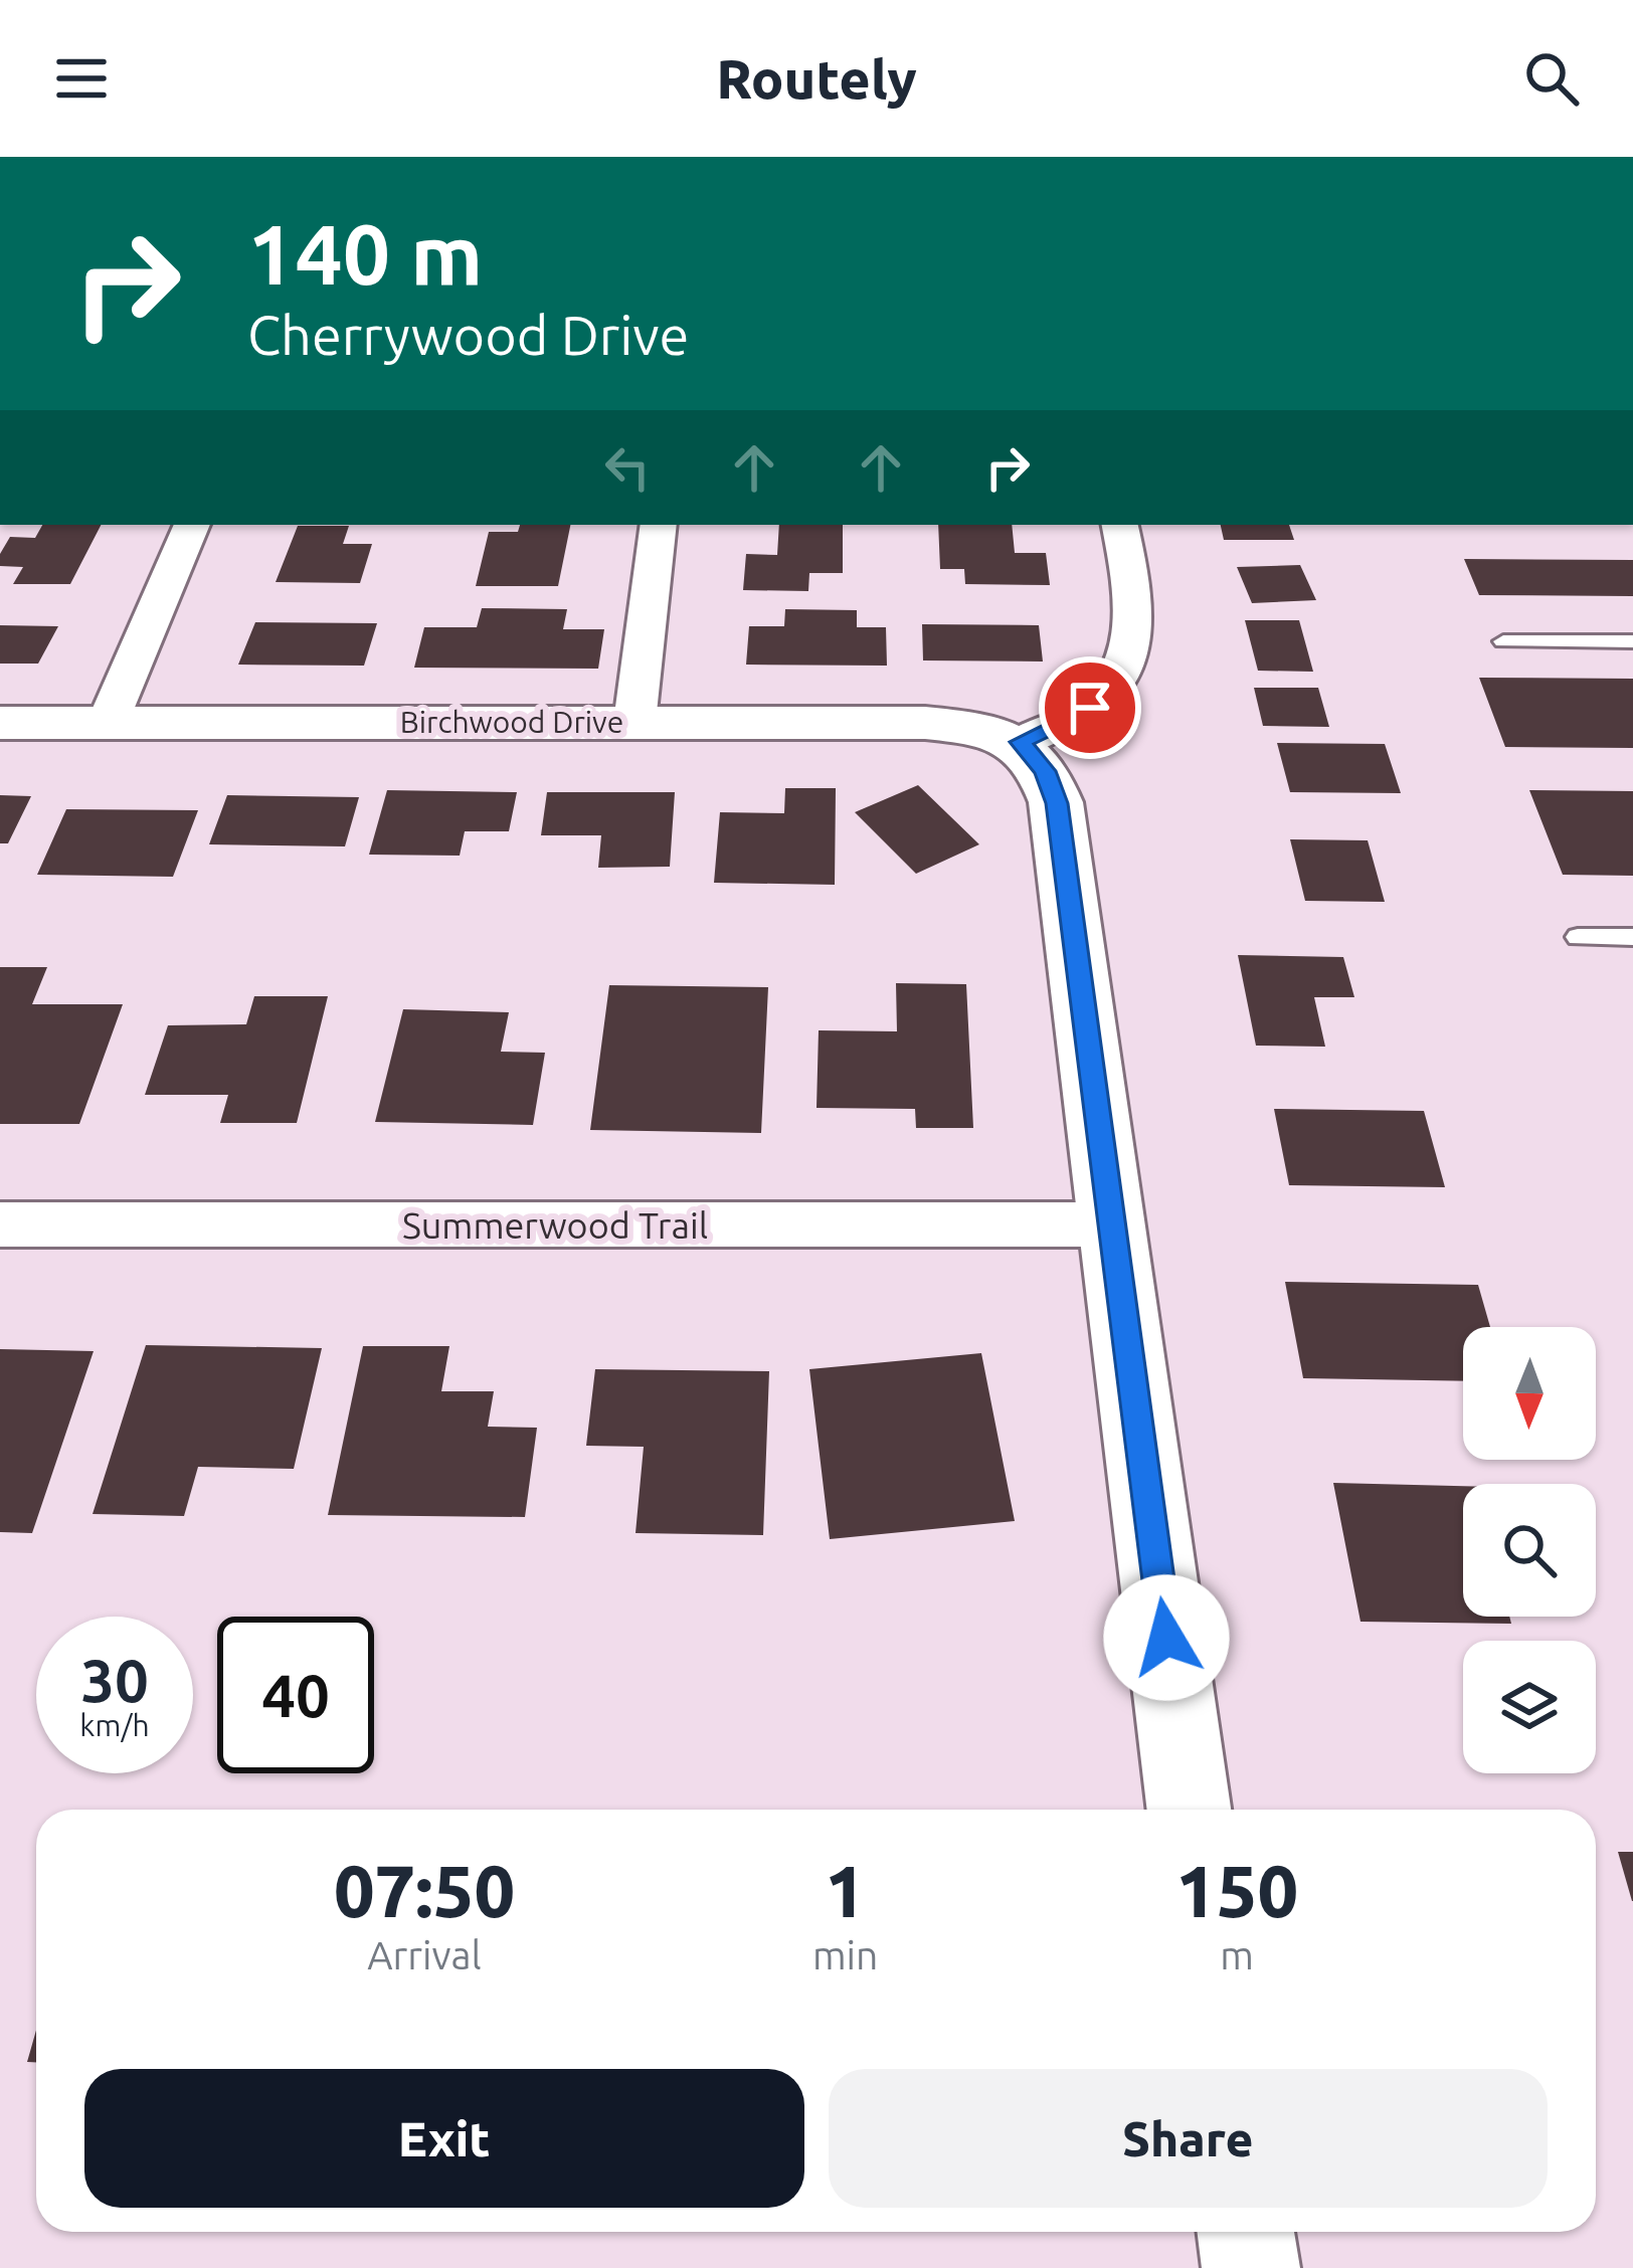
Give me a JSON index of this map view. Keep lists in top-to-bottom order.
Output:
{
  "streets": {
    "street": ["Birchwood Drive", "Summerwood Trail"]
  },
  "north": "bottom",
  "page": {
    "header": "Routely",
    "turn": ["140 m", "Cherrywood Drive"],
    "speed": "30 km/h",
    "limit": "40",
    "eta": [
      "07:50",
      "Arrival",
      "1",
      "min",
      "150",
      "m"
    ],
    "buttons": ["Exit", "Share"]
  }
}
